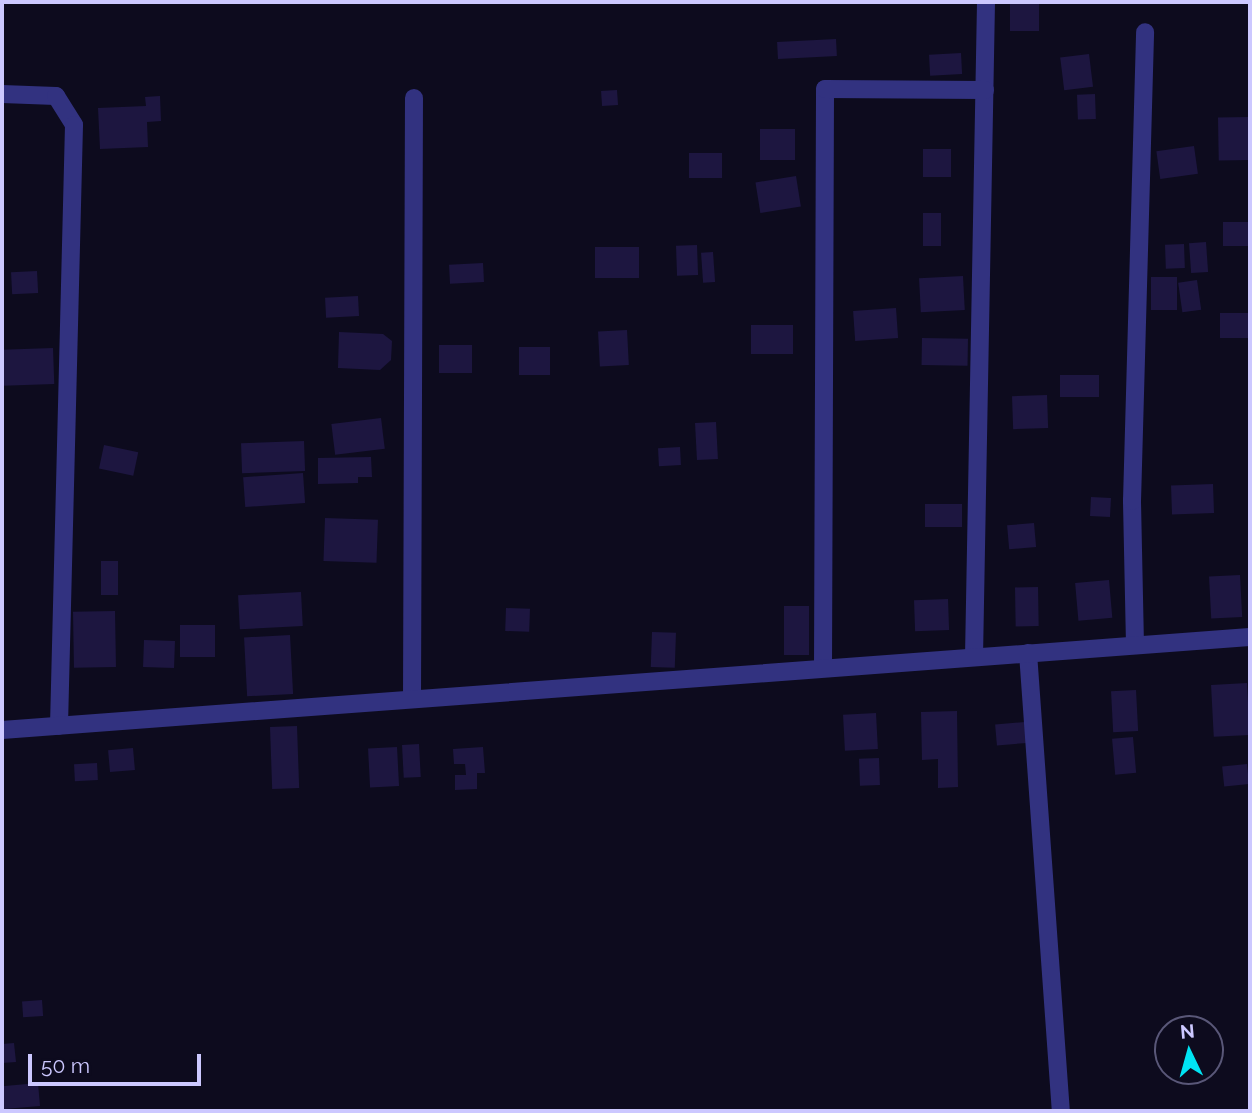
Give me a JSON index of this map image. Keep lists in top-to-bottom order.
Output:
{
  "scale_bar": "50 m",
  "north": "top"
}
